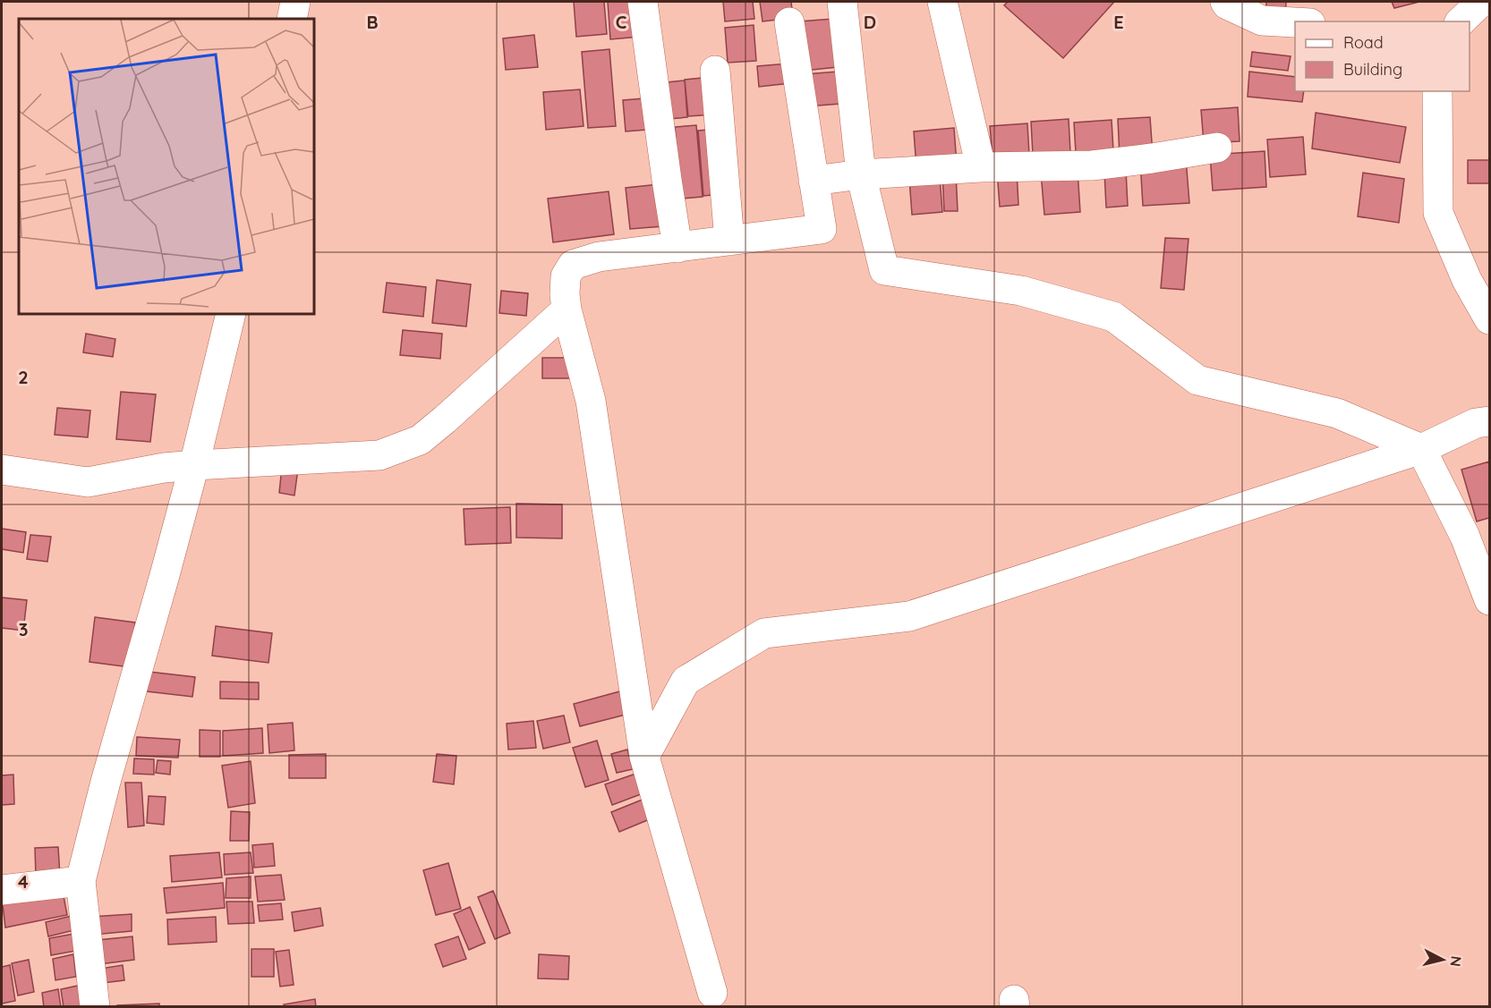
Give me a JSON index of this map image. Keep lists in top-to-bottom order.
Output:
{
  "legend": ["Road", "Building"],
  "north": "right",
  "grid": {
    "columns": [
      "B",
      "C",
      "D",
      "E"
    ],
    "rows": ["2", "3", "4"]
  }
}
